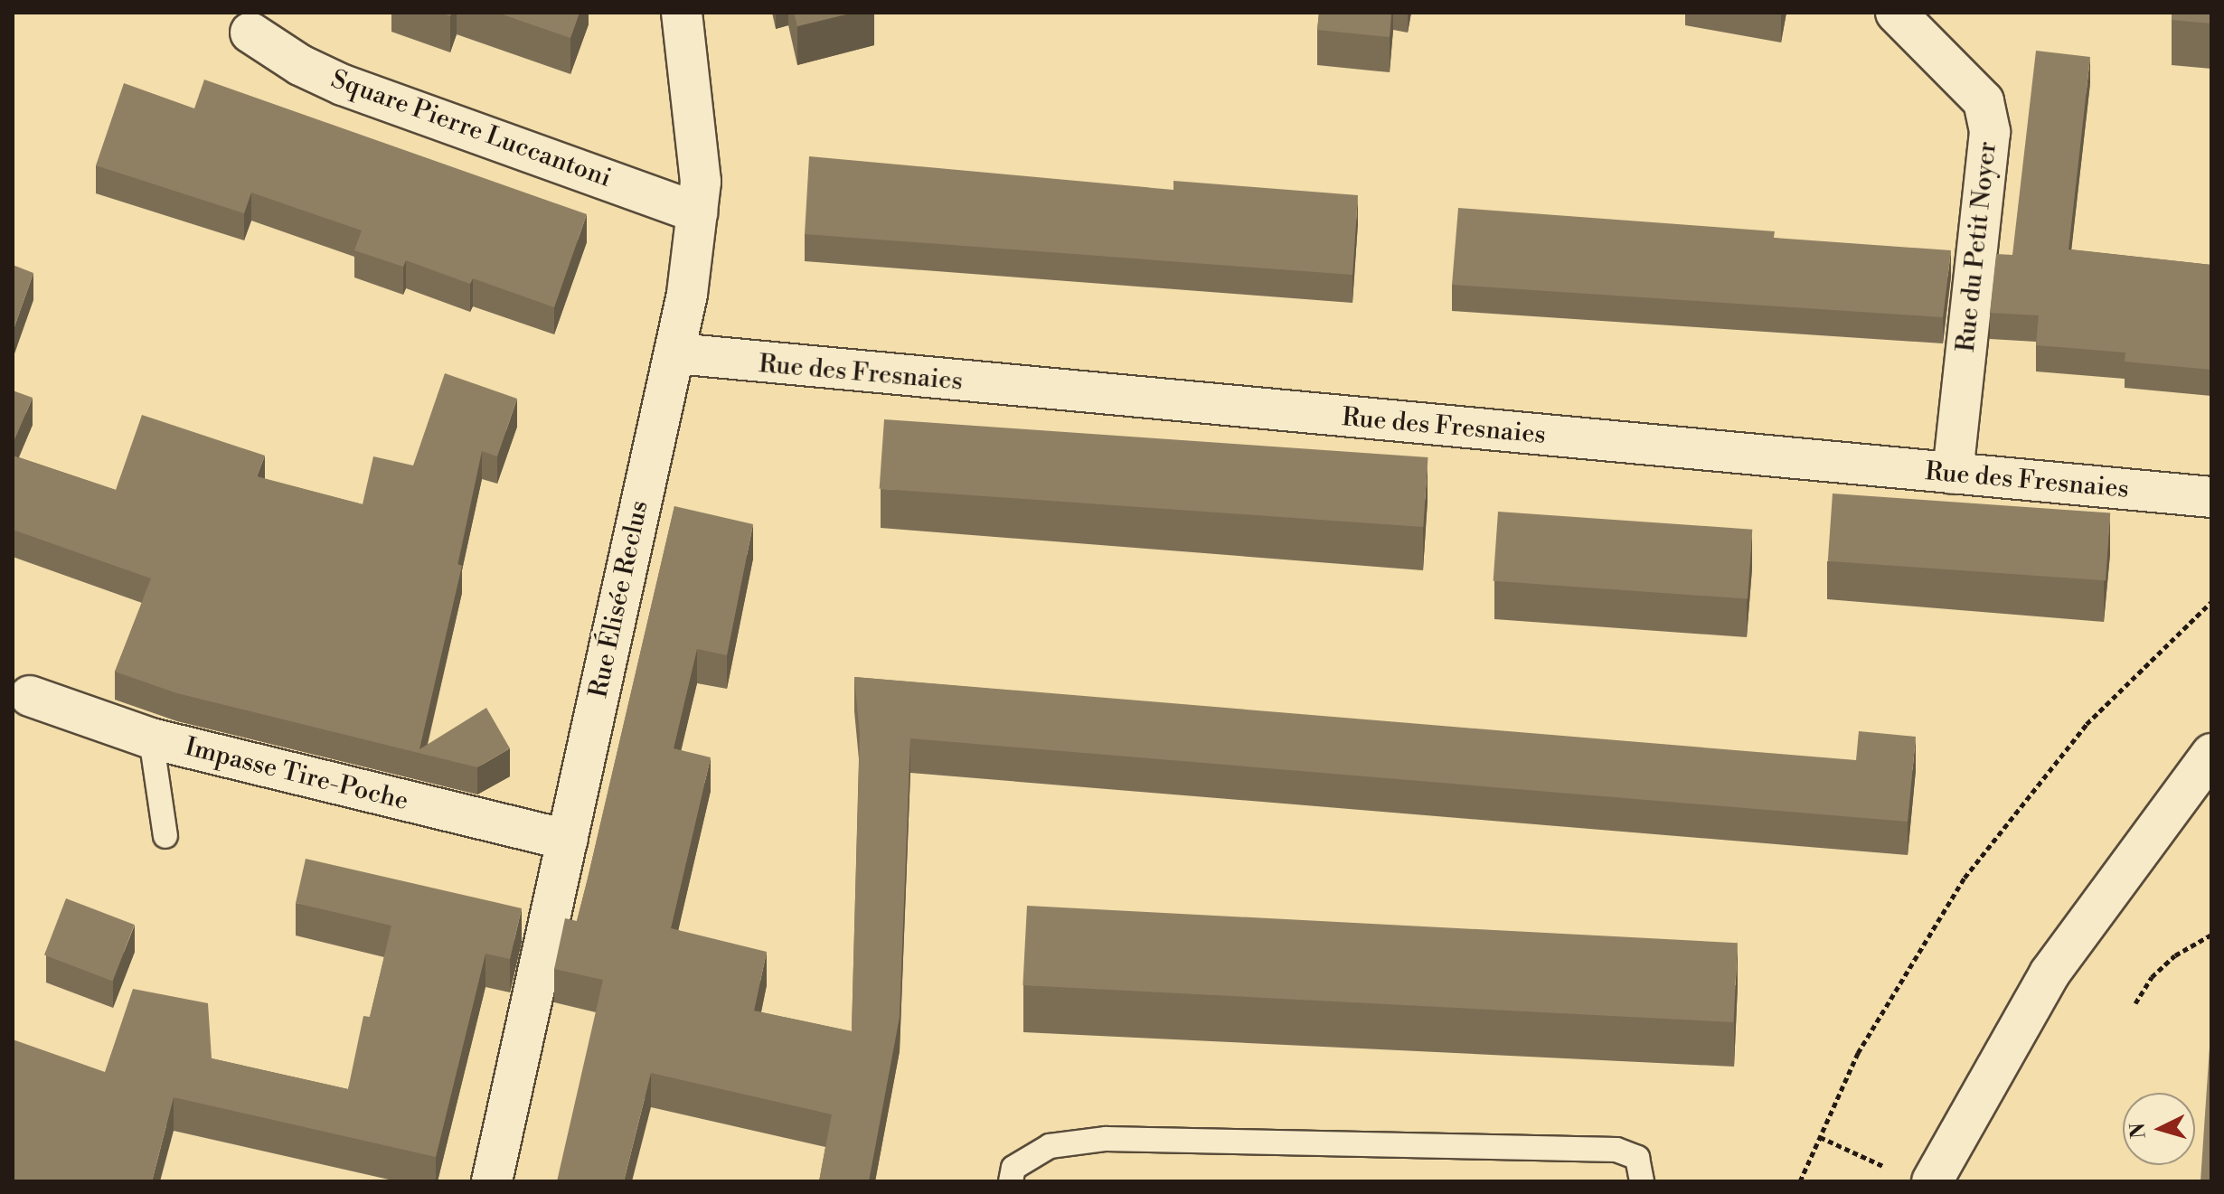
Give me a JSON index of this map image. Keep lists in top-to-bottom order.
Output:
{
  "streets": {
    "street": [
      "Square Pierre Luccantoni",
      "Rue du Petit Noyer",
      "Rue des Fresnaies",
      "Rue Élisée Reclus",
      "Impasse Tire-Poche"
    ]
  },
  "crossings": [
    ["Square Pierre Luccantoni", "Rue Élisée Reclus"],
    ["Rue du Petit Noyer", "Rue des Fresnaies"],
    ["Rue des Fresnaies", "Rue Élisée Reclus"],
    ["Rue Élisée Reclus", "Impasse Tire-Poche"]
  ],
  "north": "left"
}
